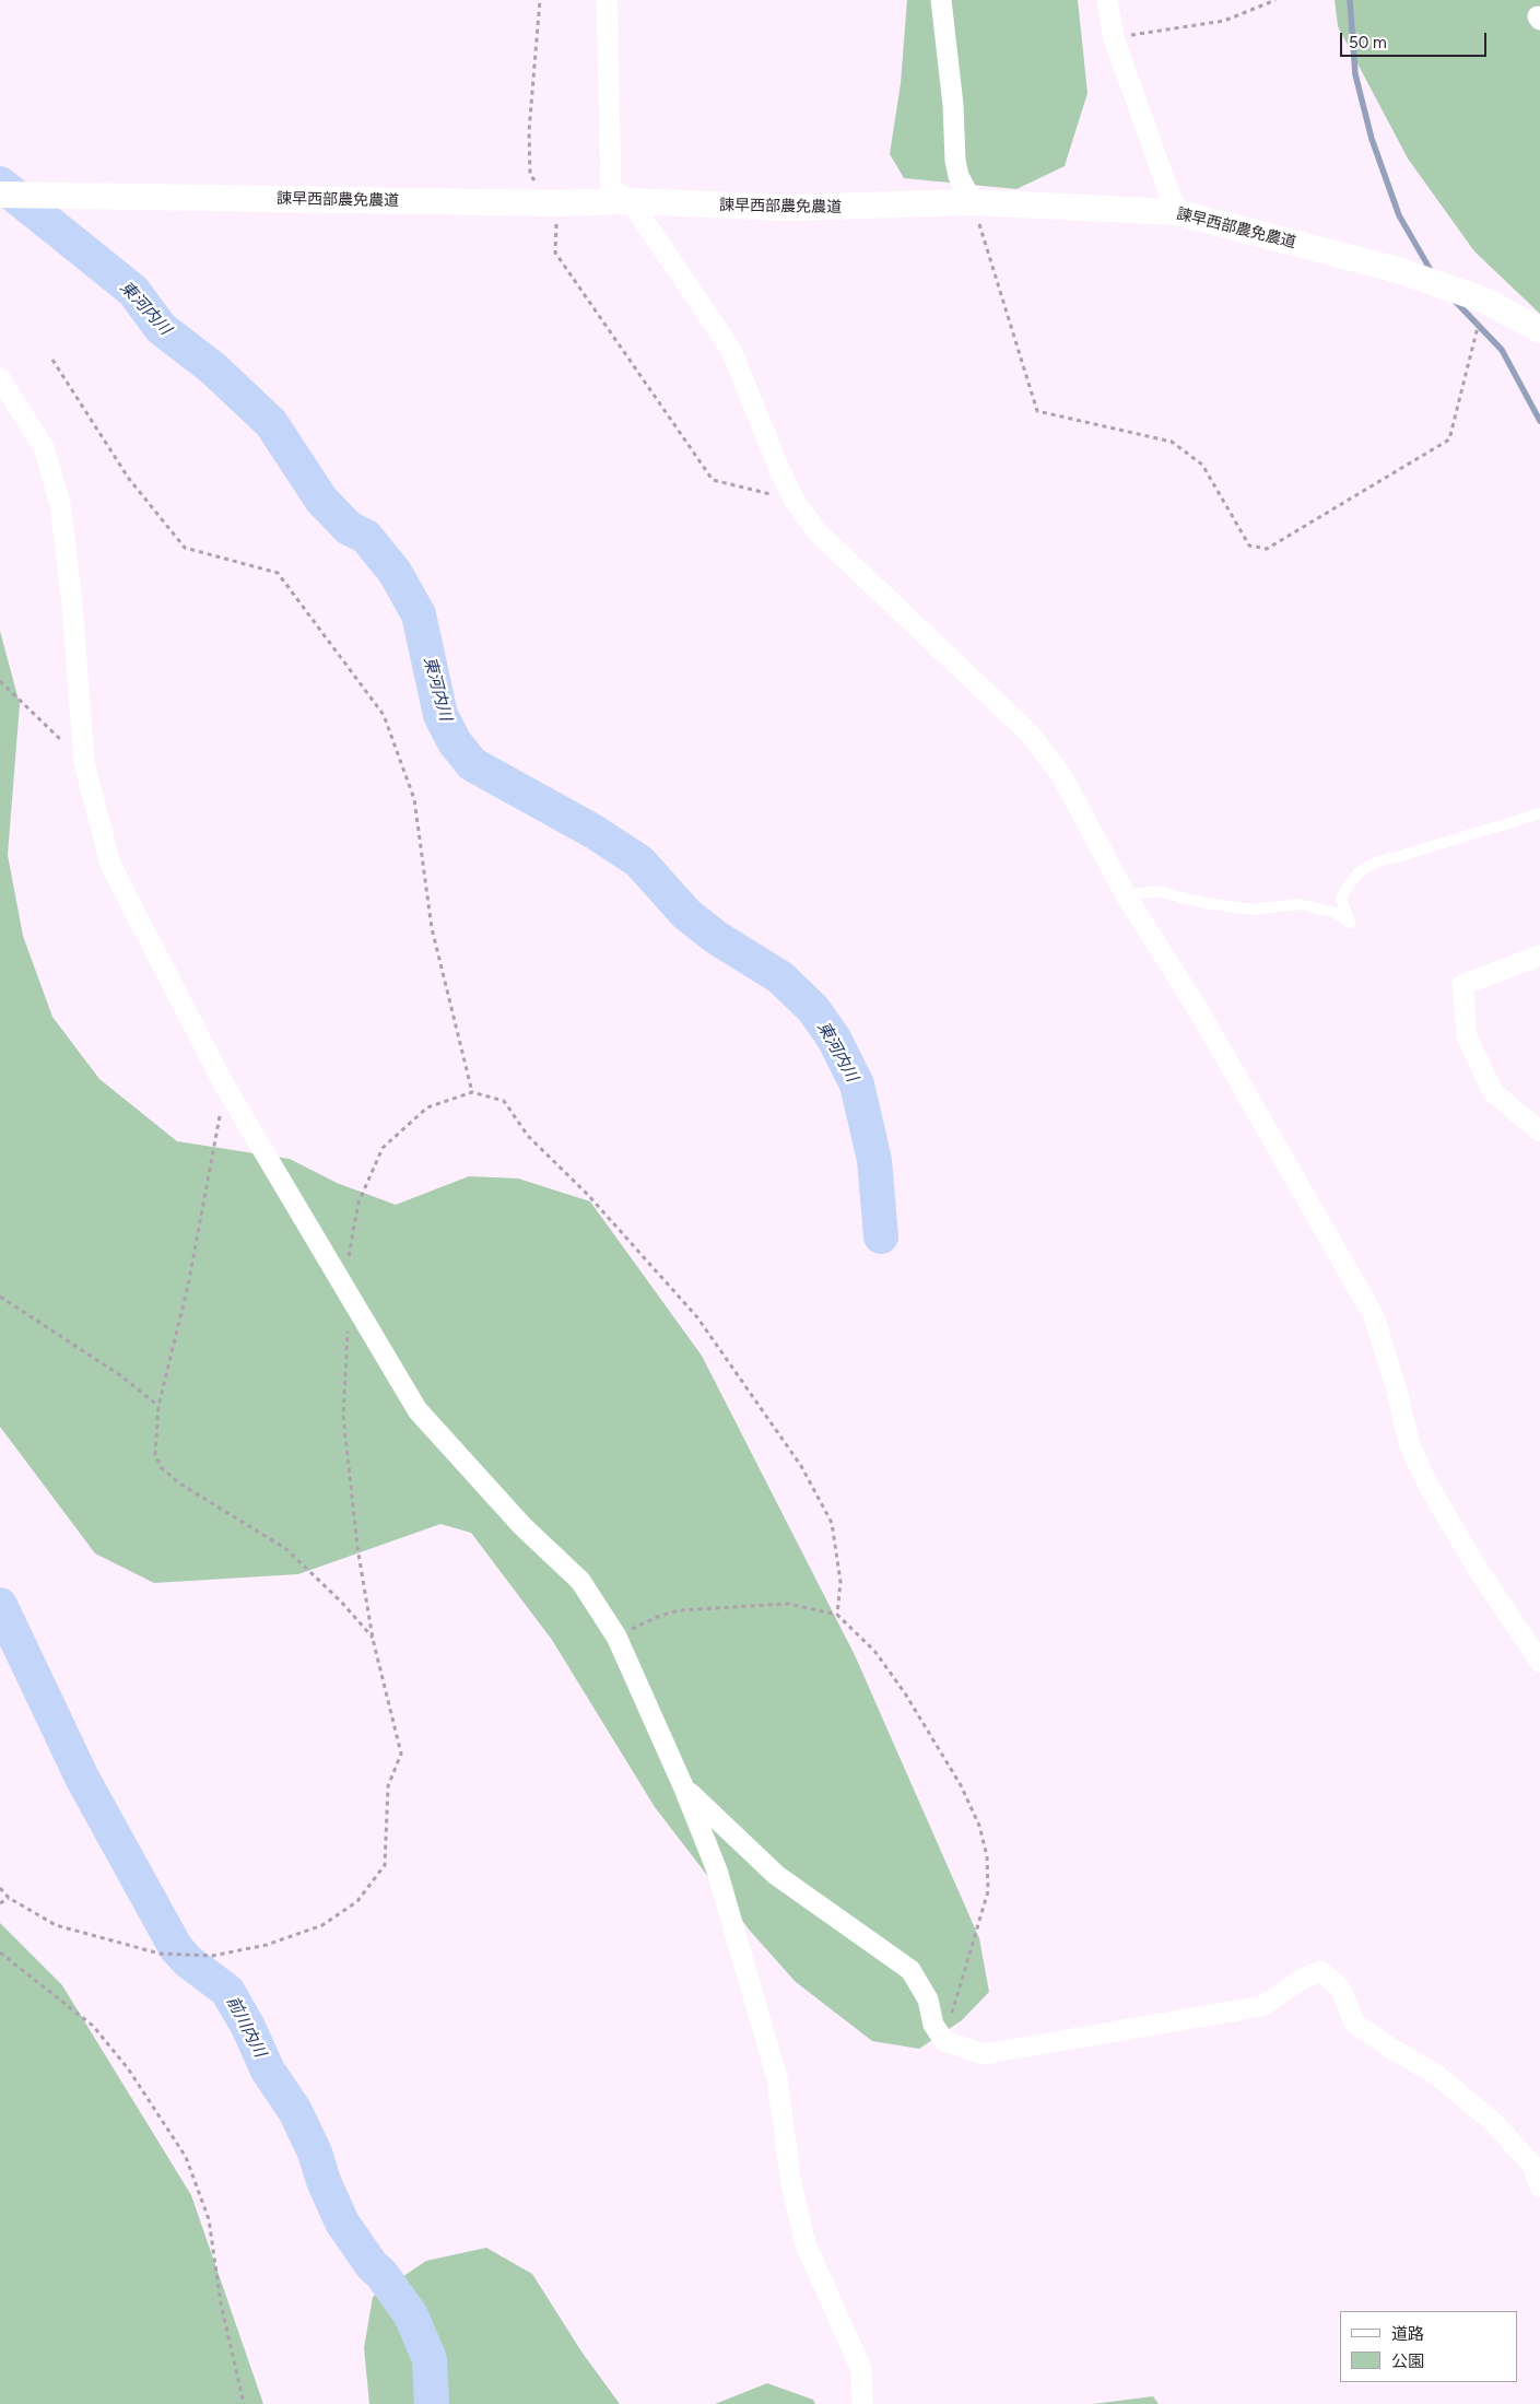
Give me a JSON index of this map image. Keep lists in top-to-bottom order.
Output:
{
  "streets": {
    "street": ["諫早西部農免農道"]
  },
  "water": ["東河内川", "前川内川"],
  "legend": ["道路", "公園"],
  "scale_bar": "50 m"
}
